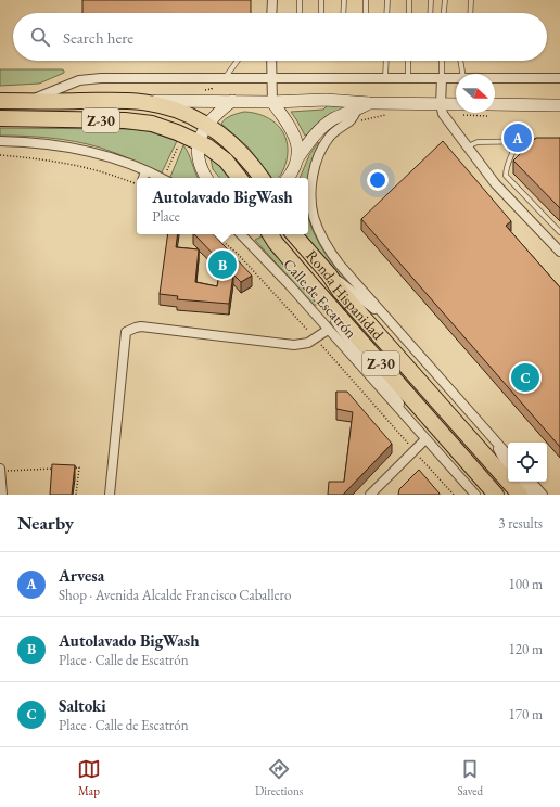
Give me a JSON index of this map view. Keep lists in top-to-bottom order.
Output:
{
  "streets": {
    "highway": ["Z-30", "Ronda Hispanidad"],
    "street": ["Calle de Escatrón"]
  },
  "crossings": [
    ["Ronda Hispanidad", "Calle de Escatrón"]
  ],
  "north": "right",
  "page": {
    "search": "Search here",
    "pins": ["A", "B", "C"],
    "popup": ["Autolavado BigWash", "Place"],
    "heading": ["Nearby", "3 results"],
    "list": [
      {
        "mark": "A",
        "name": "Arvesa",
        "note": "Shop · Avenida Alcalde Francisco Caballero",
        "value": "100 m"
      },
      {
        "mark": "B",
        "name": "Autolavado BigWash",
        "note": "Place · Calle de Escatrón",
        "value": "120 m"
      },
      {
        "mark": "C",
        "name": "Saltoki",
        "note": "Place · Calle de Escatrón",
        "value": "170 m"
      }
    ],
    "nav": ["Map", "Directions", "Saved"]
  }
}
